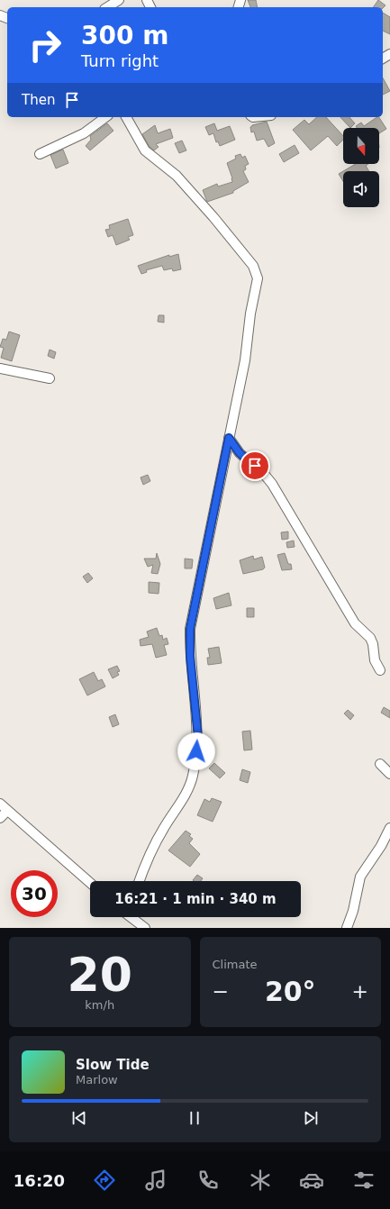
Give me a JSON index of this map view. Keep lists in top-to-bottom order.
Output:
{
  "north": "bottom",
  "page": {
    "turn": ["300 m", "Turn right"],
    "then": "Then",
    "limit": "30",
    "trip": "16:21 · 1 min · 340 m",
    "tile": [
      ["20", "km/h"],
      "Climate"
    ],
    "heat": ["−", "20°", "+"],
    "song": ["Slow Tide", "Marlow"],
    "tabs": "16:20"
  }
}
